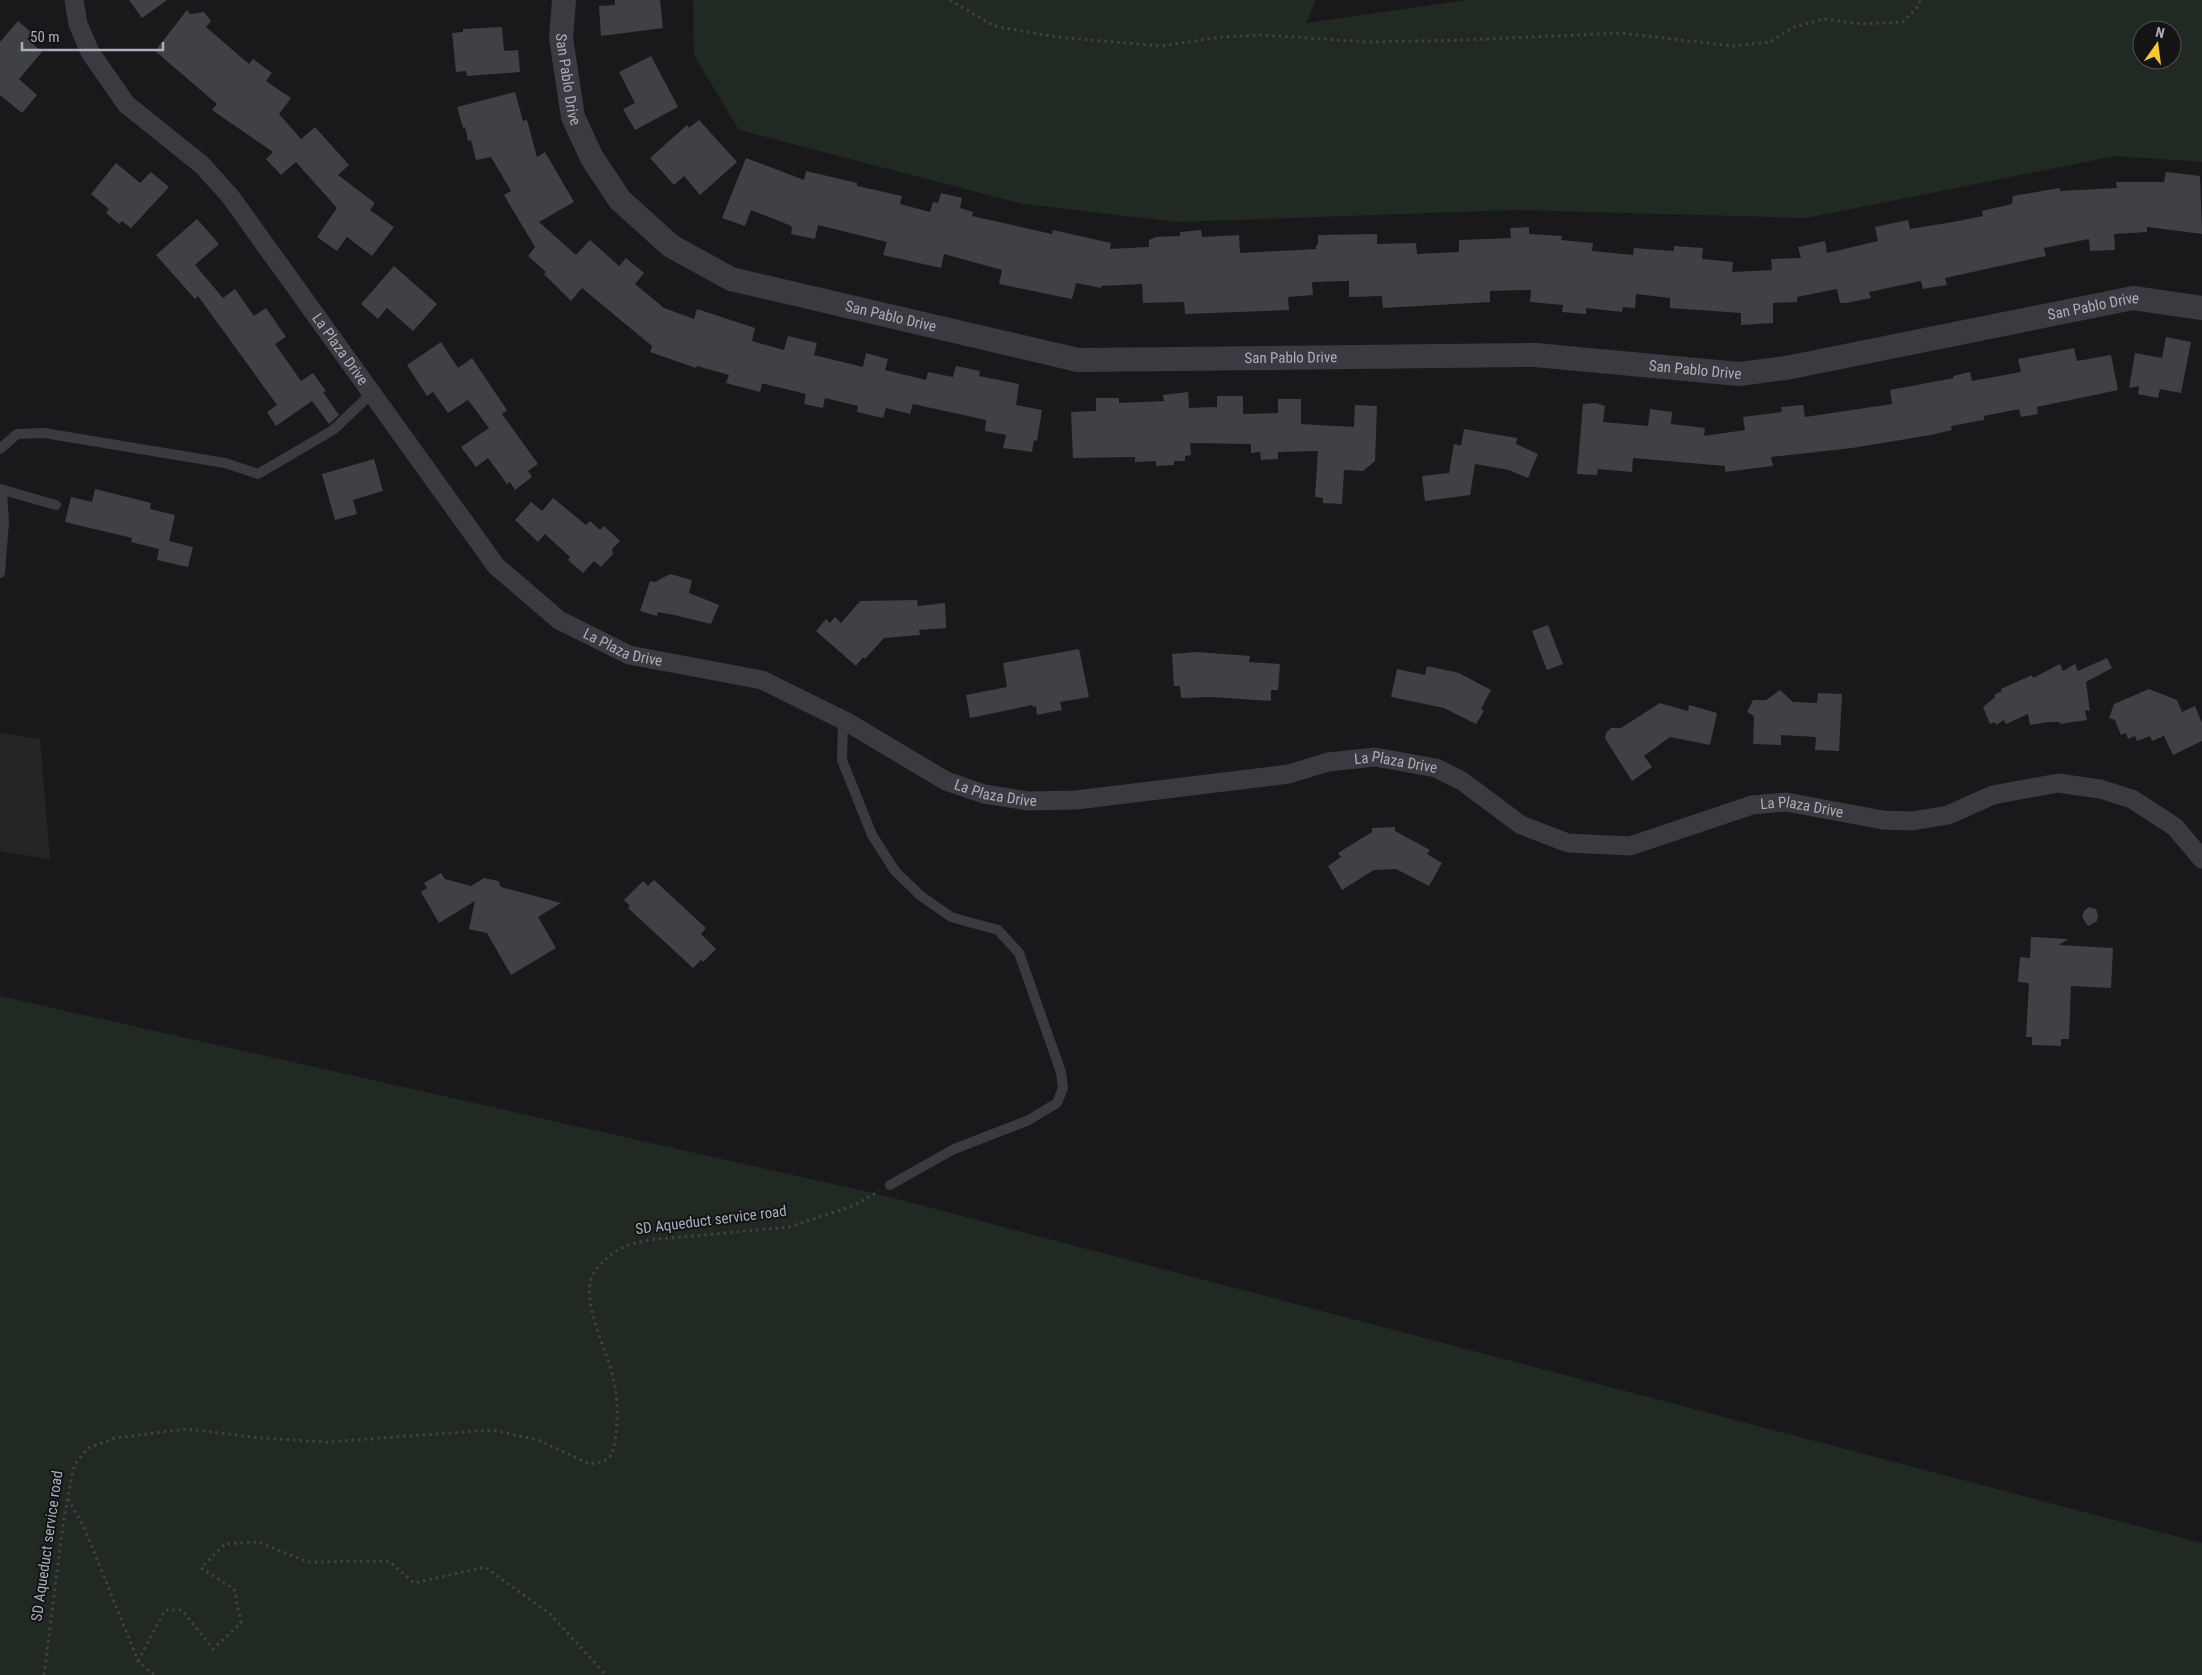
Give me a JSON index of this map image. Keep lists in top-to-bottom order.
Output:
{
  "streets": {
    "street": ["San Pablo Drive", "La Plaza Drive"],
    "path": ["SD Aqueduct service road"]
  },
  "scale_bar": "50 m",
  "north": "top"
}
